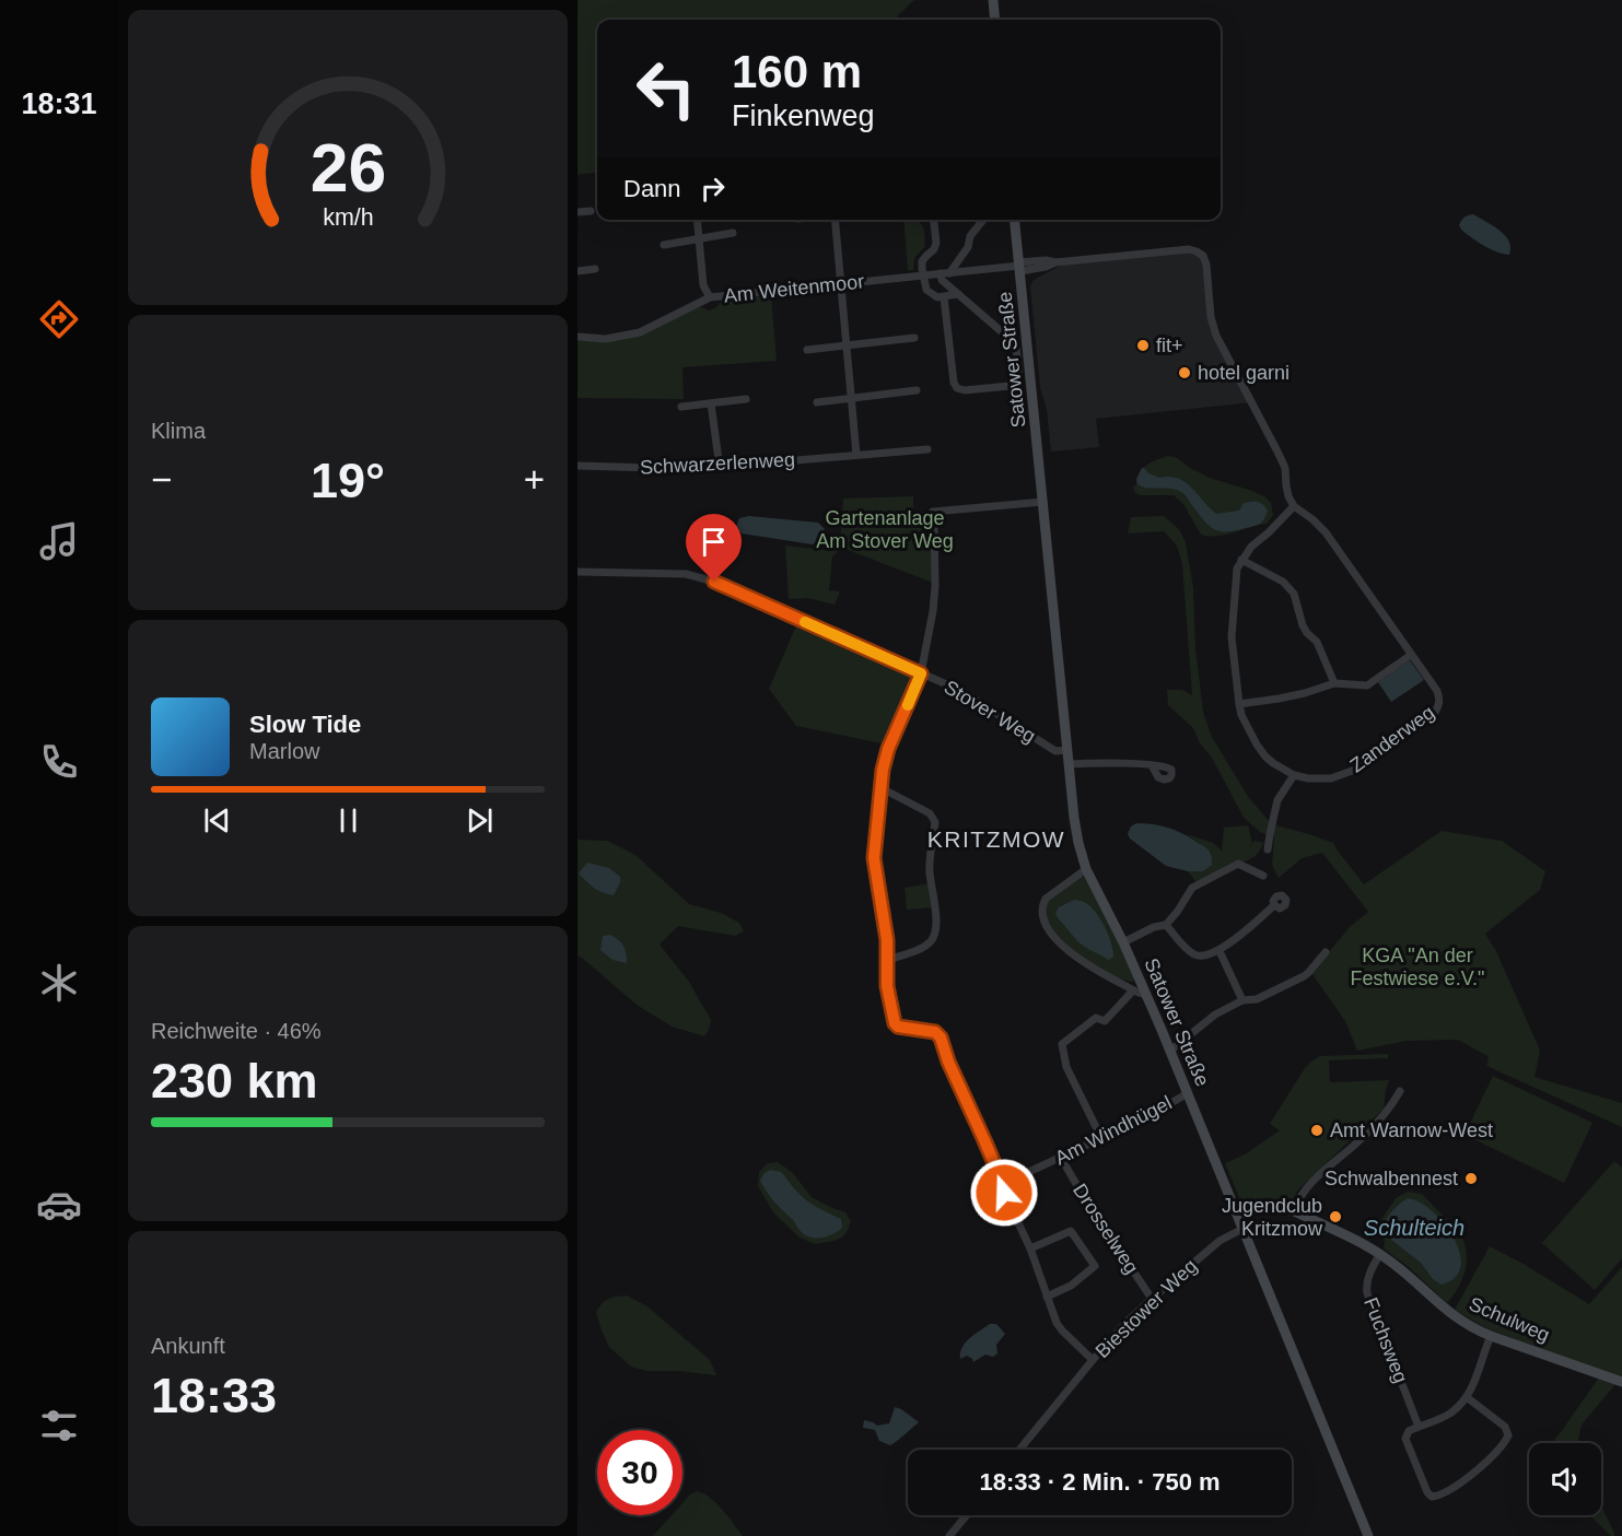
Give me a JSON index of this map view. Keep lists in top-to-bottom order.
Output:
{
  "streets": {
    "main road": ["Satower Straße", "Schulweg"],
    "street": [
      "Am Weitenmoor",
      "Schwarzerlenweg",
      "Stover Weg",
      "Zanderweg",
      "Am Windhügel",
      "Drosselweg",
      "Biestower Weg",
      "Fuchsweg"
    ]
  },
  "crossings": [
    ["Am Weitenmoor", "Satower Straße"],
    ["Am Weitenmoor", "Zanderweg"],
    ["Satower Straße", "Stover Weg"],
    ["Satower Straße", "Am Windhügel"],
    ["Satower Straße", "Biestower Weg"],
    ["Satower Straße", "Schulweg"],
    ["Am Windhügel", "Drosselweg"],
    ["Drosselweg", "Biestower Weg"],
    ["Schulweg", "Fuchsweg"]
  ],
  "districts": ["KRITZMOW"],
  "water": ["Schulteich"],
  "parks": ["Gartenanlage Am Stover Weg", "KGA \"An der Festwiese e.V.\""],
  "places": [
    "fit+",
    "hotel garni",
    "Amt Warnow-West",
    "Schwalbennest",
    "Jugendclub Kritzmow"
  ],
  "page": {
    "tabs": "18:31",
    "turn": ["160 m", "Finkenweg"],
    "then": "Dann",
    "tile": [
      "Klima",
      ["Reichweite · 46%", "230 km"],
      ["Ankunft", "18:33"]
    ],
    "heat": ["−", "19°", "+"],
    "song": ["Slow Tide", "Marlow"],
    "limit": "30",
    "trip": "18:33 · 2 Min. · 750 m",
    "gauge": ["26", "km/h"]
  }
}
